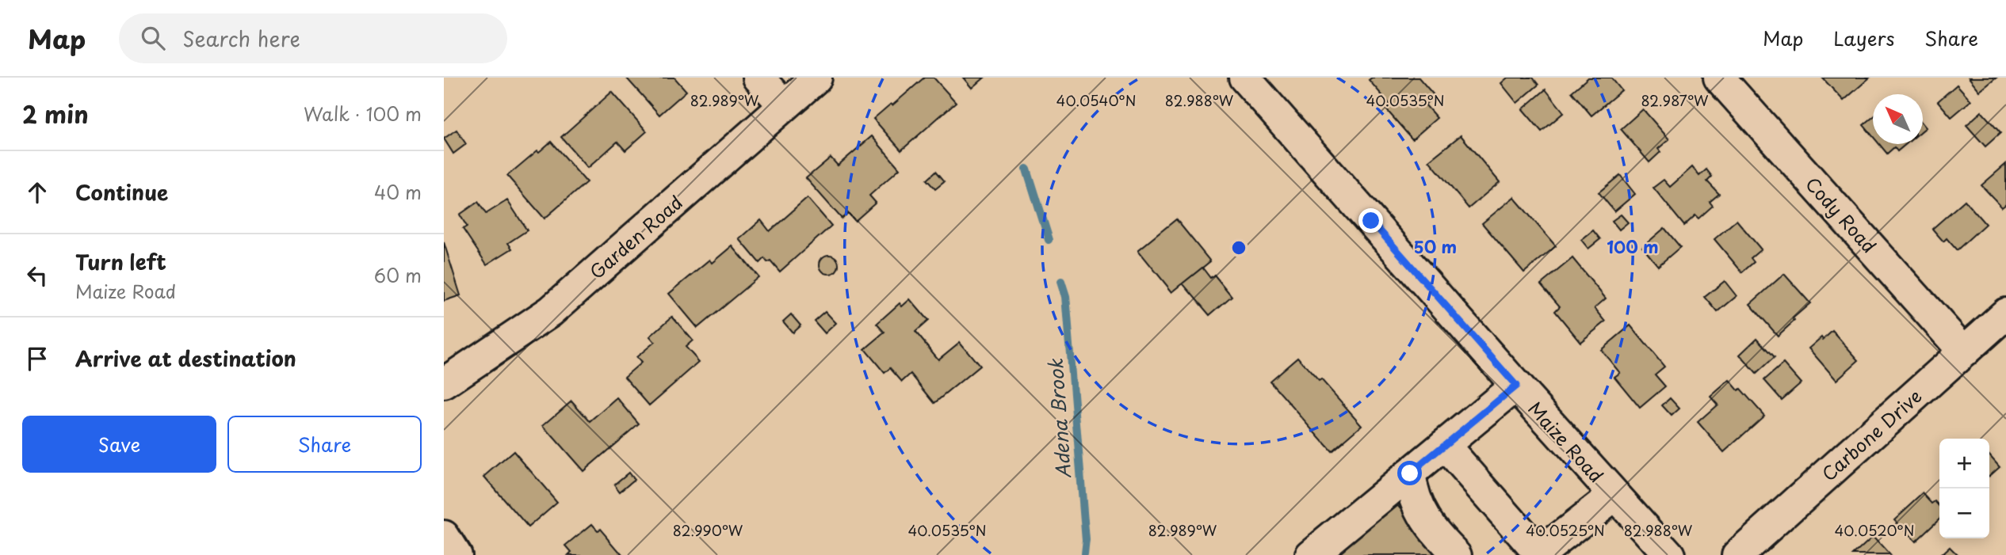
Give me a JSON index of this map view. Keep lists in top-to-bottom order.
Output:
{
  "streets": {
    "street": [
      "Cody Road",
      "Garden Road",
      "Carbone Drive",
      "Maize Road"
    ]
  },
  "crossings": [
    ["Cody Road", "Carbone Drive"]
  ],
  "water": ["Adena Brook"],
  "north": "top left",
  "page": {
    "header": "Map",
    "search": "Search here",
    "nav": ["Map", "Layers", "Share"],
    "heading": ["2 min", "Walk · 100 m"],
    "list": [
      ["Continue", "40 m"],
      ["Turn left", "Maize Road", "60 m"],
      "Arrive at destination"
    ],
    "buttons": ["Save", "Share"],
    "map_buttons": ["+", "−"]
  },
  "coordinates": [
    "82.988°W",
    "82.989°W",
    "82.987°W",
    "40.0540°N",
    "40.0535°N",
    "82.990°W",
    "40.0525°N",
    "40.0520°N"
  ],
  "rings": ["50 m", "100 m"]
}
